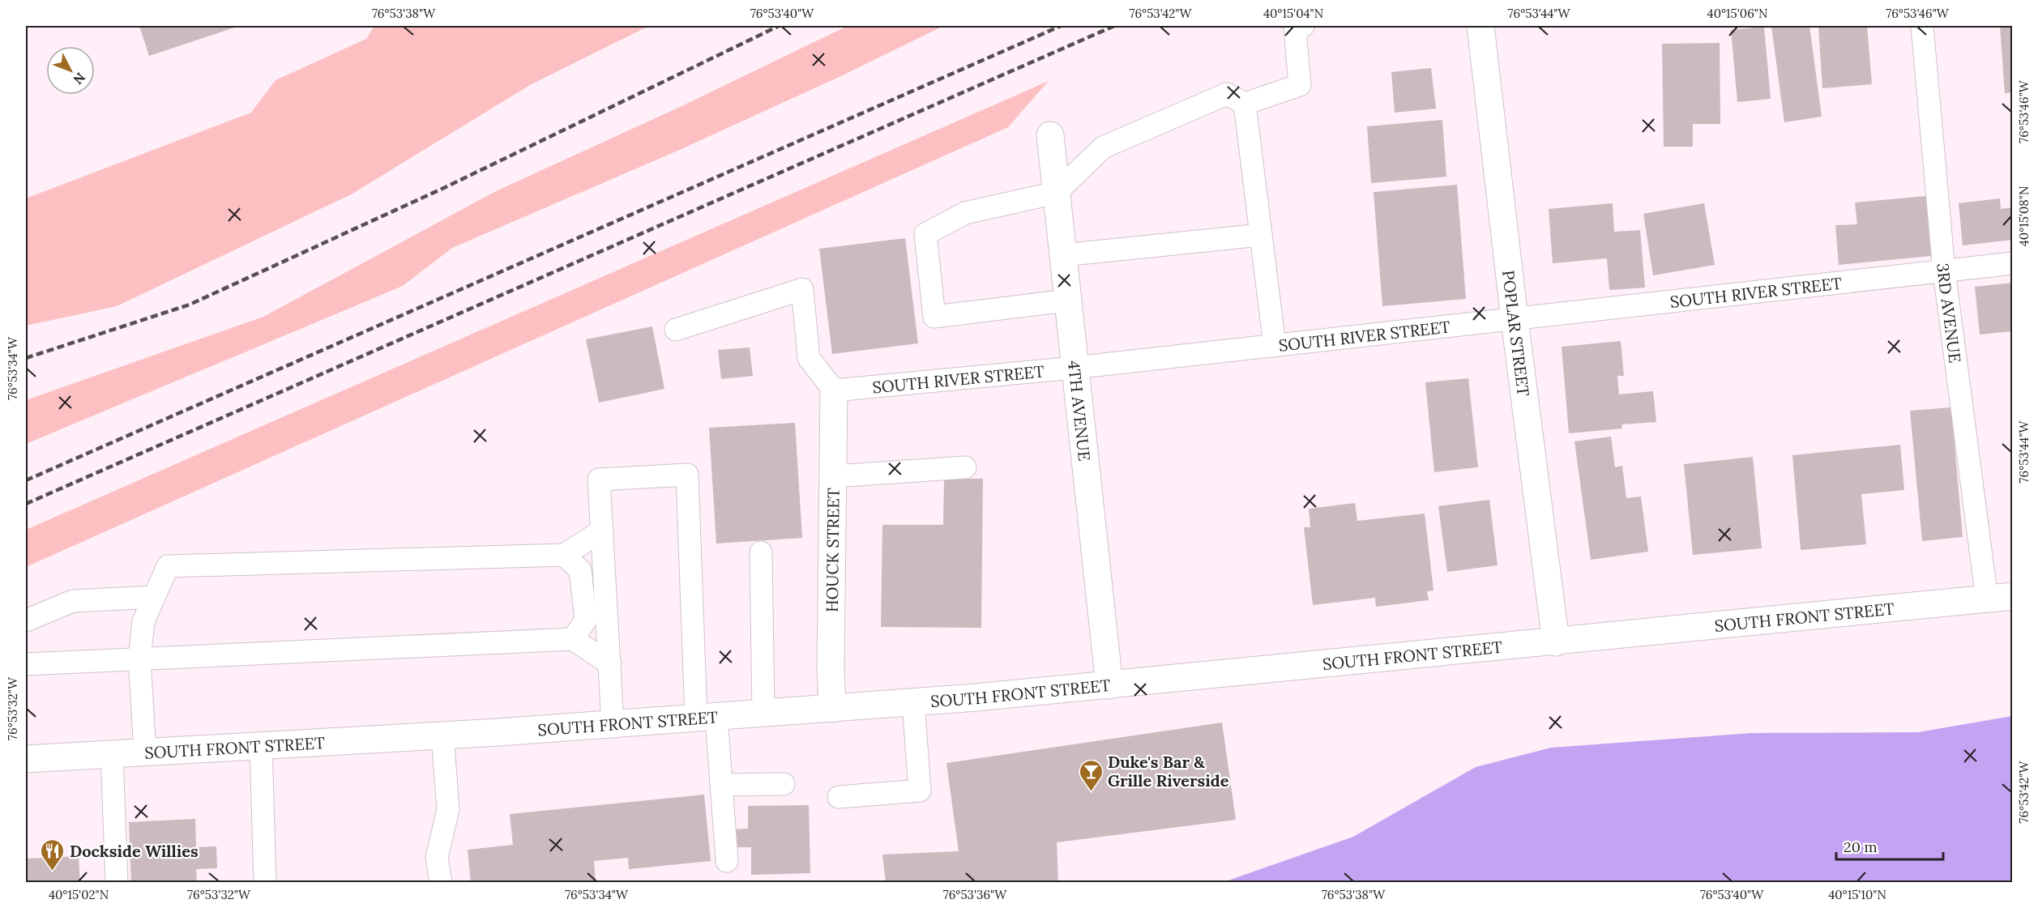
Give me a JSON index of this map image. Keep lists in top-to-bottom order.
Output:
{
  "streets": {
    "main road": [
      "POPLAR STREET",
      "4TH AVENUE",
      "HOUCK STREET",
      "SOUTH FRONT STREET"
    ],
    "lane": ["SOUTH RIVER STREET", "3RD AVENUE"]
  },
  "crossings": [
    ["SOUTH RIVER STREET", "3RD AVENUE"],
    ["SOUTH RIVER STREET", "POPLAR STREET"],
    ["SOUTH RIVER STREET", "4TH AVENUE"],
    ["SOUTH RIVER STREET", "HOUCK STREET"],
    ["3RD AVENUE", "SOUTH FRONT STREET"],
    ["POPLAR STREET", "SOUTH FRONT STREET"],
    ["4TH AVENUE", "SOUTH FRONT STREET"],
    ["HOUCK STREET", "SOUTH FRONT STREET"]
  ],
  "places": {
    "bar": ["Duke's Bar & Grille Riverside"],
    "restaurant": ["Dockside Willies"]
  },
  "scale_bar": "20 m",
  "north": "bottom right",
  "coordinates": [
    "76°53'38\"W",
    "76°53'40\"W",
    "76°53'42\"W",
    "40°15'04\"N",
    "76°53'44\"W",
    "40°15'06\"N",
    "76°53'46\"W",
    "40°15'08\"N",
    "76°53'34\"W",
    "76°53'32\"W",
    "40°15'02\"N",
    "76°53'36\"W",
    "40°15'10\"N"
  ]
}
